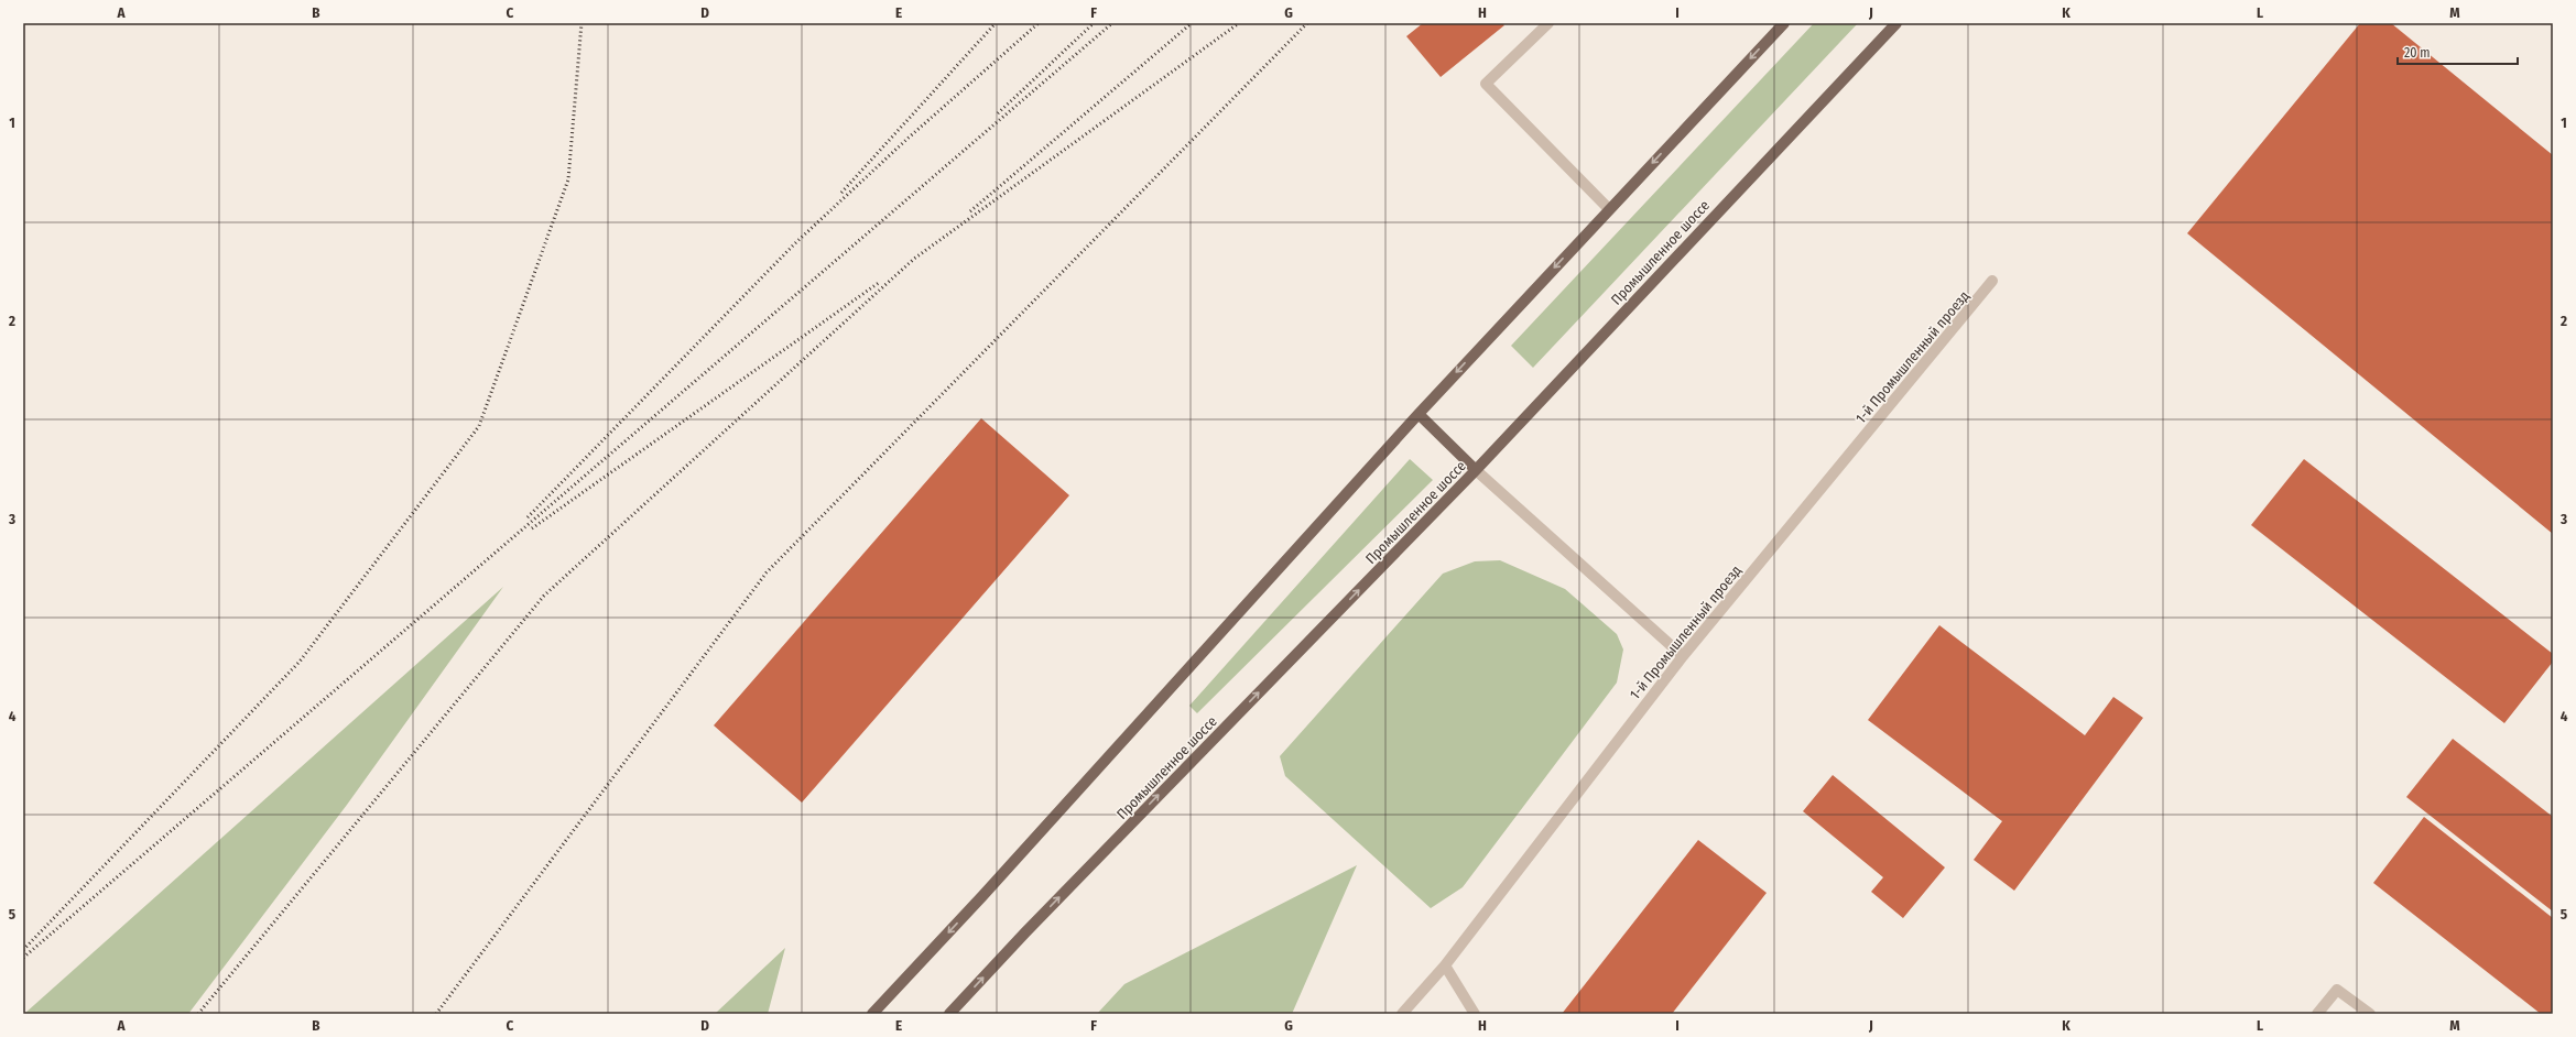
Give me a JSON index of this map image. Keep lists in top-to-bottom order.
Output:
{
  "streets": {
    "main road": ["Промышленное шоссе"],
    "lane": ["1-й Промышленный проезд"]
  },
  "scale_bar": "20 m",
  "grid": {
    "columns": [
      "A",
      "B",
      "C",
      "D",
      "E",
      "F",
      "G",
      "H",
      "I",
      "J",
      "K",
      "L",
      "M"
    ],
    "rows": [
      "1",
      "2",
      "3",
      "4",
      "5"
    ]
  }
}
